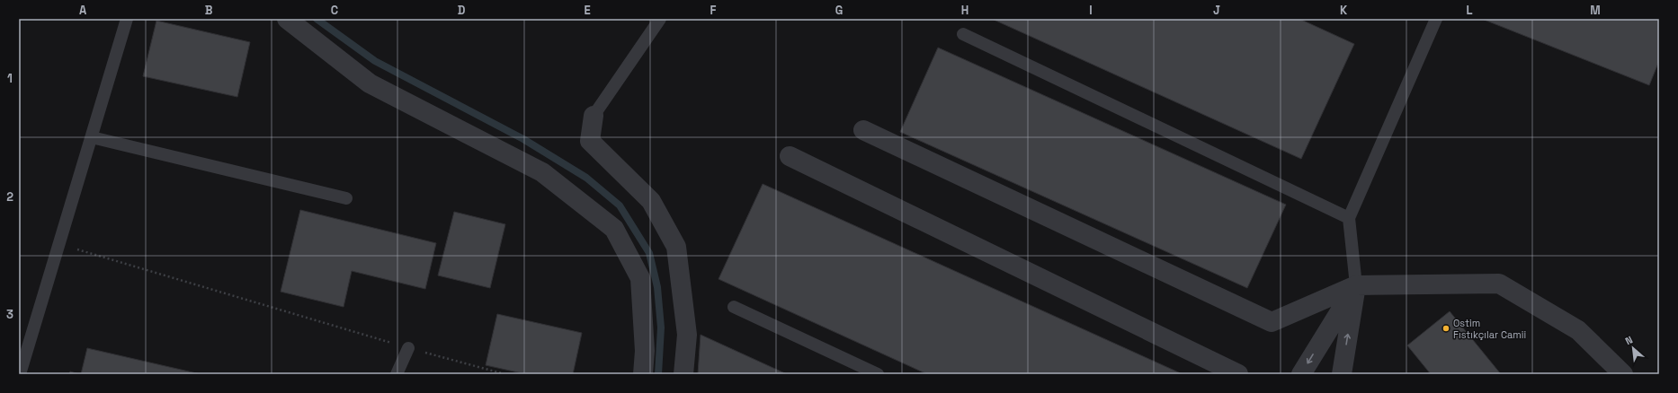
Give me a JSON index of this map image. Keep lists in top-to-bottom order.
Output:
{
  "places": ["Ostim Fıstıkçılar Camii"],
  "north": "top left",
  "grid": {
    "columns": [
      "A",
      "B",
      "C",
      "D",
      "E",
      "F",
      "G",
      "H",
      "I",
      "J",
      "K",
      "L",
      "M"
    ],
    "rows": ["1", "2", "3"]
  }
}
